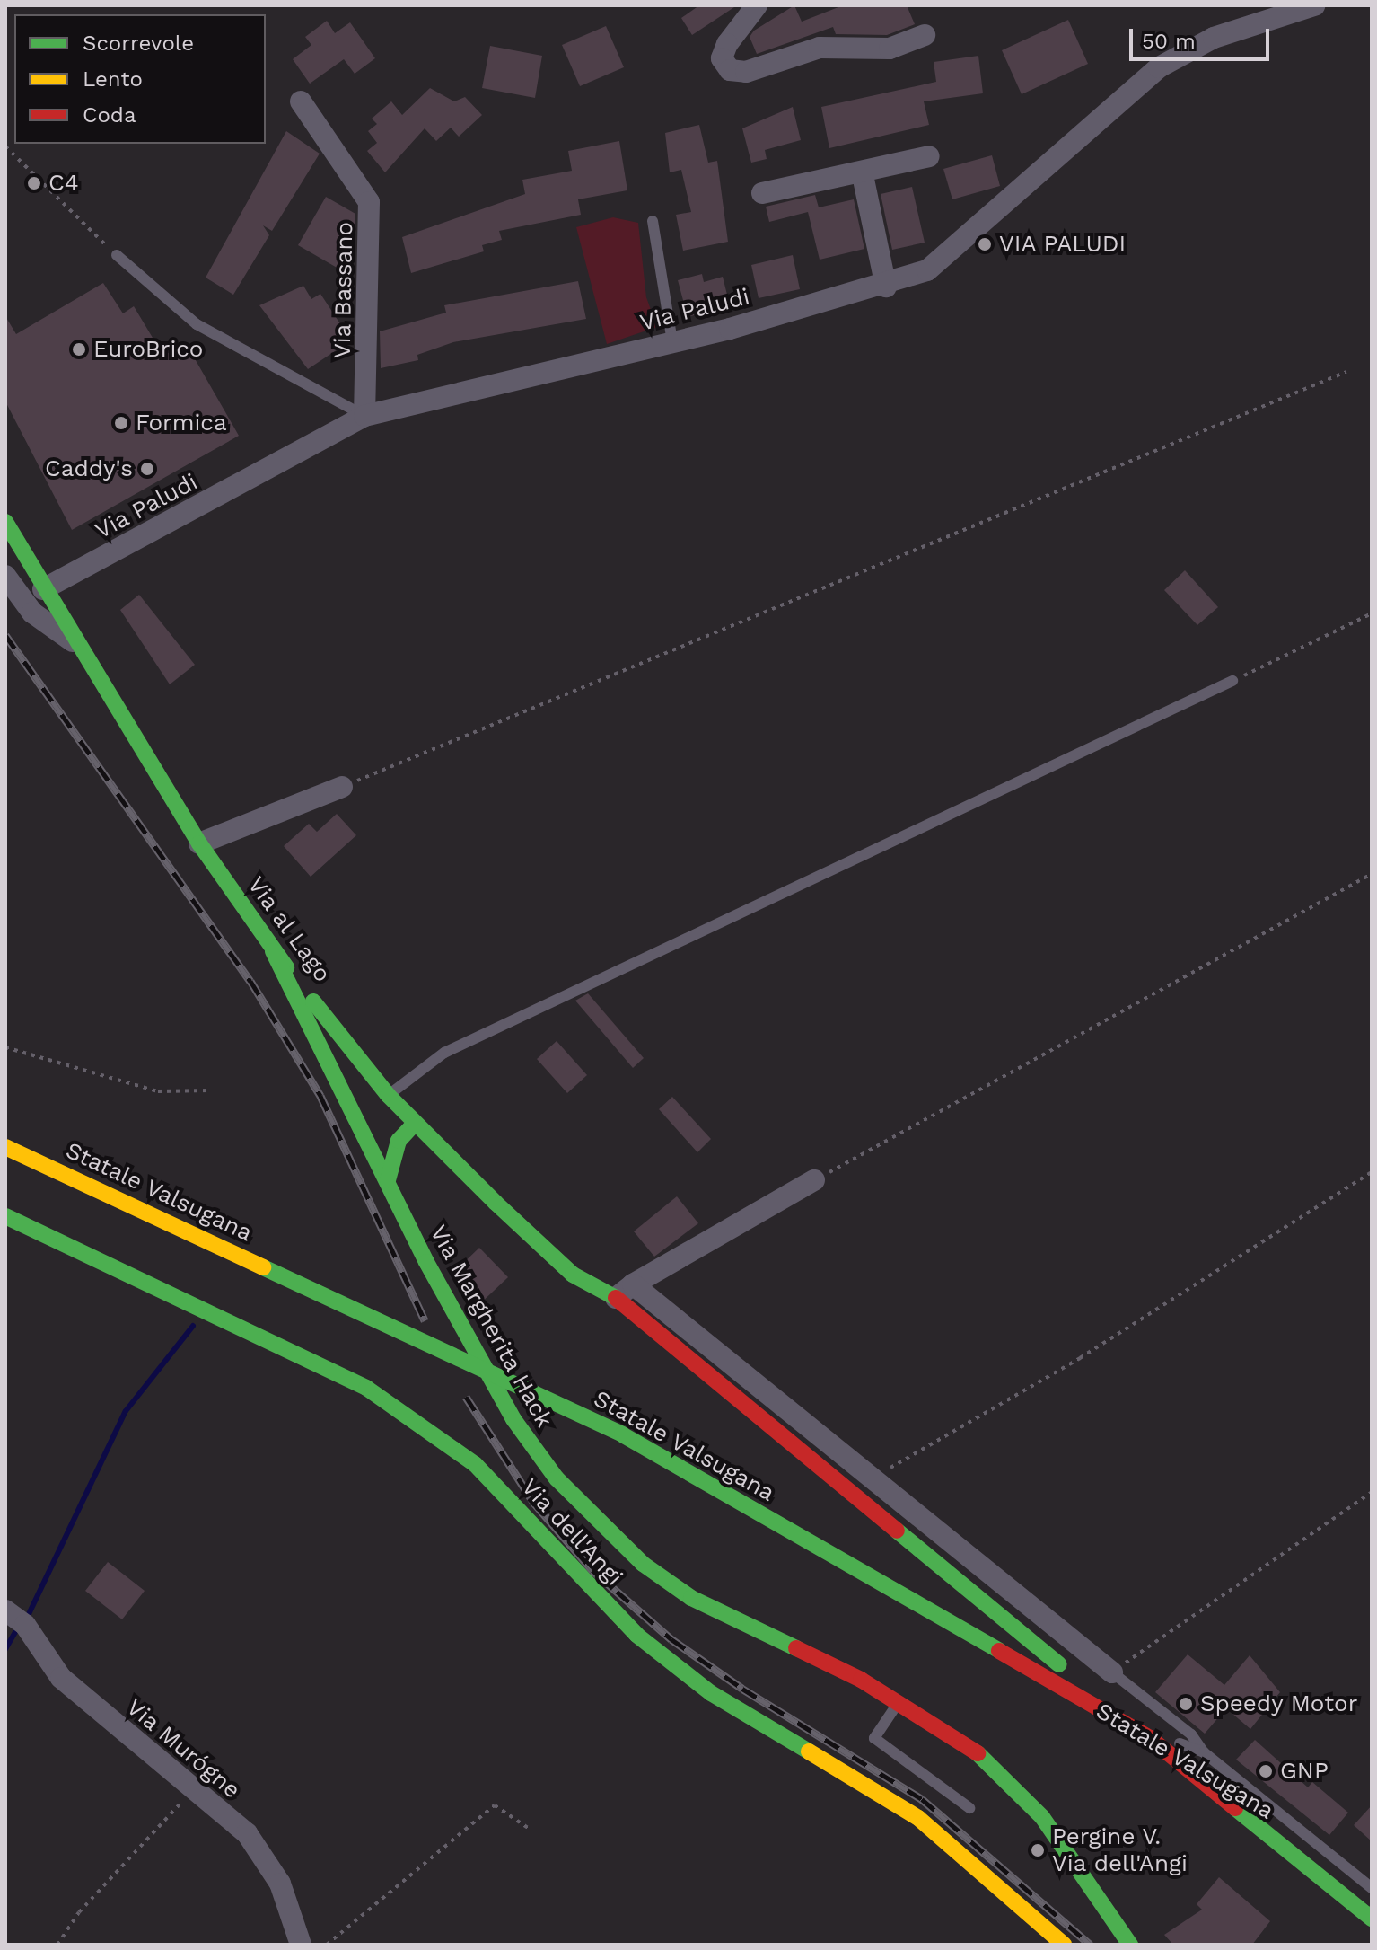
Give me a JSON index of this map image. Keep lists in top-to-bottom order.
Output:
{
  "streets": {
    "main road": [
      "Via al Lago",
      "Statale Valsugana",
      "Via Margherita Hack",
      "Via dell'Angi"
    ],
    "street": ["Via Bassano", "Via Paludi", "Via Murógne"]
  },
  "crossings": [
    ["Via Bassano", "Via Paludi"],
    ["Via Paludi", "Via al Lago"],
    ["Via al Lago", "Statale Valsugana"],
    ["Via al Lago", "Via Margherita Hack"]
  ],
  "places": [
    "C4",
    "VIA PALUDI",
    "EuroBrico",
    "Formica",
    "Caddy's",
    "Speedy Motor",
    "GNP",
    "Pergine V. Via dell'Angi"
  ],
  "legend": ["Scorrevole", "Lento", "Coda"],
  "scale_bar": "50 m"
}
